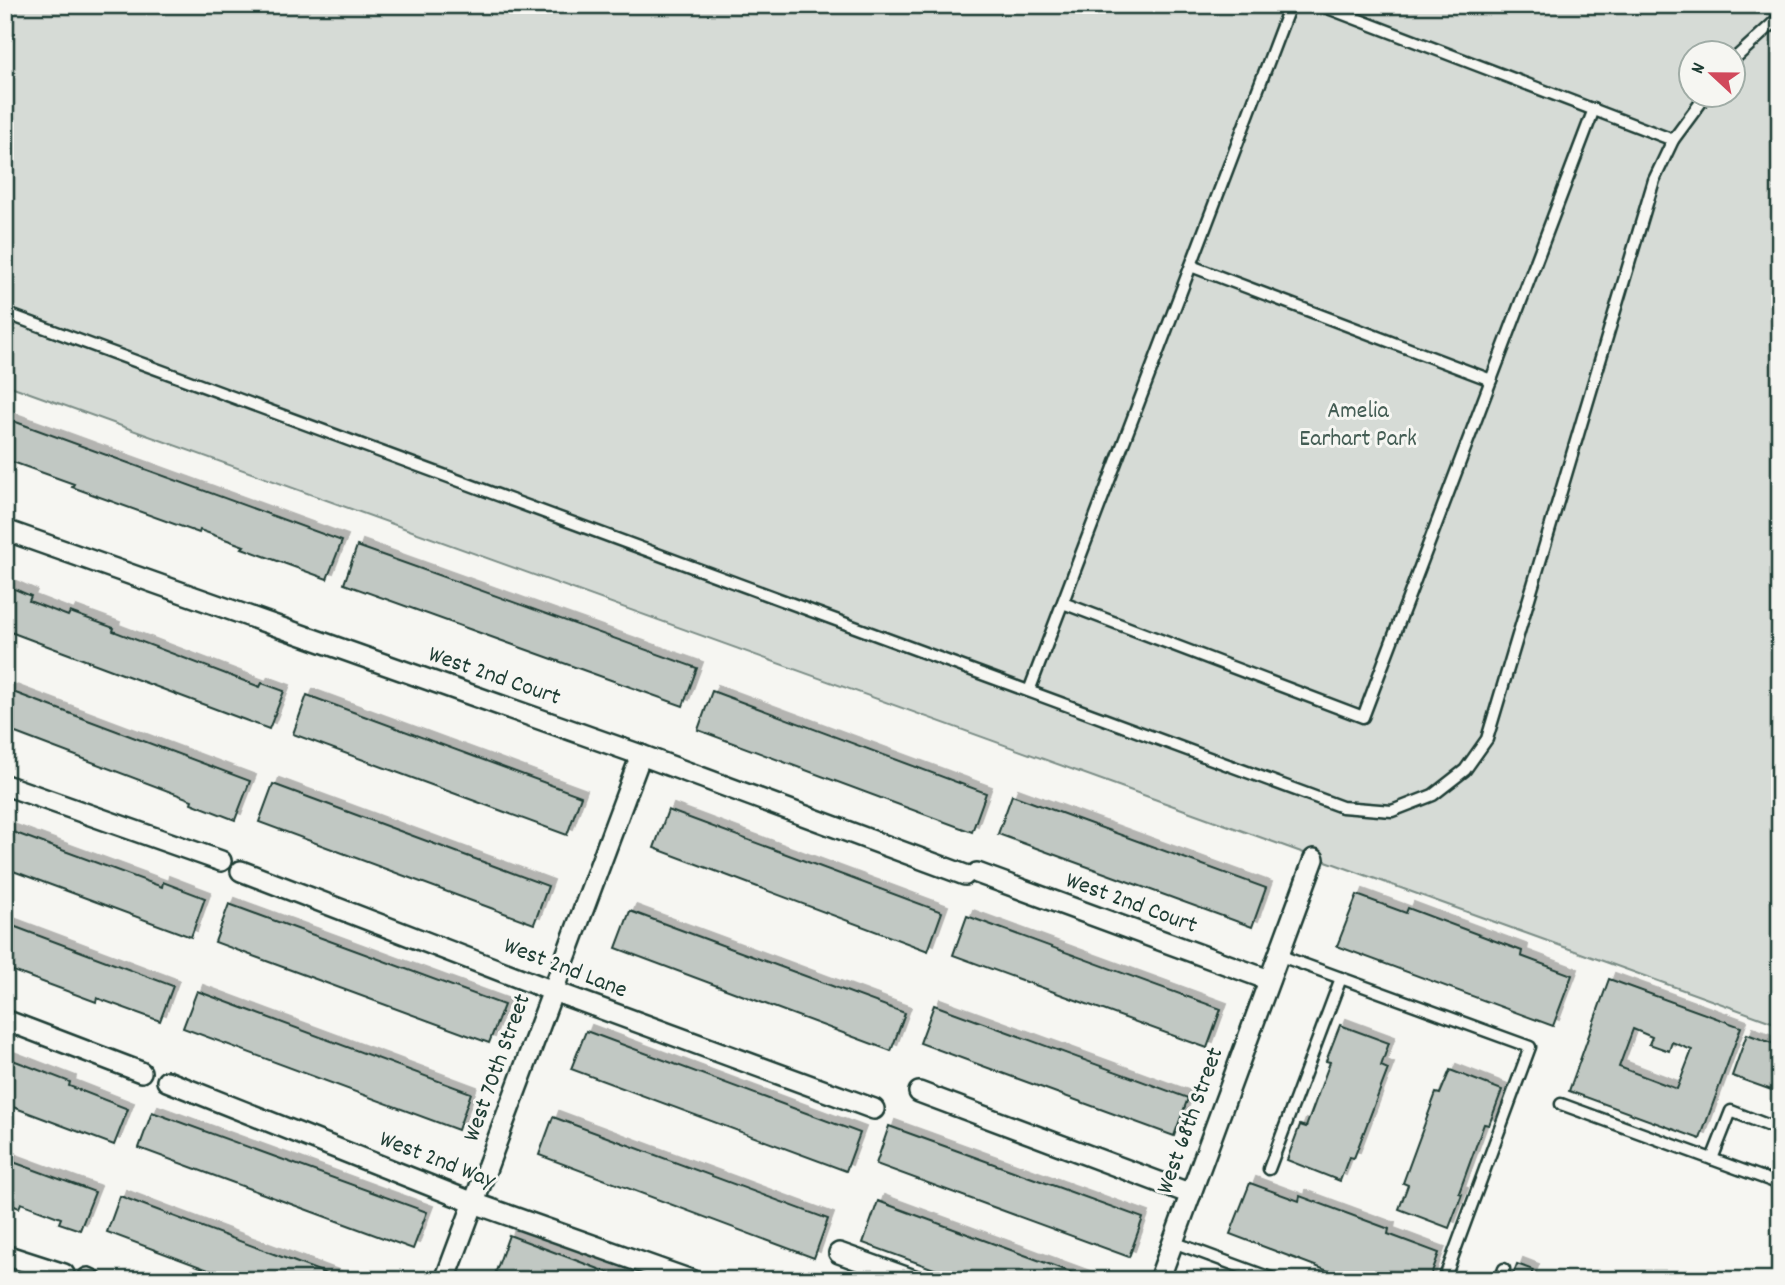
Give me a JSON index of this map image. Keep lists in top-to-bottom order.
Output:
{
  "streets": {
    "street": [
      "West 2nd Court",
      "West 2nd Lane",
      "West 70th Street",
      "West 68th Street",
      "West 2nd Way"
    ]
  },
  "crossings": [
    ["West 2nd Court", "West 70th Street"],
    ["West 2nd Court", "West 68th Street"],
    ["West 2nd Lane", "West 70th Street"],
    ["West 70th Street", "West 2nd Way"]
  ],
  "parks": ["Amelia Earhart Park"],
  "north": "left"
}
